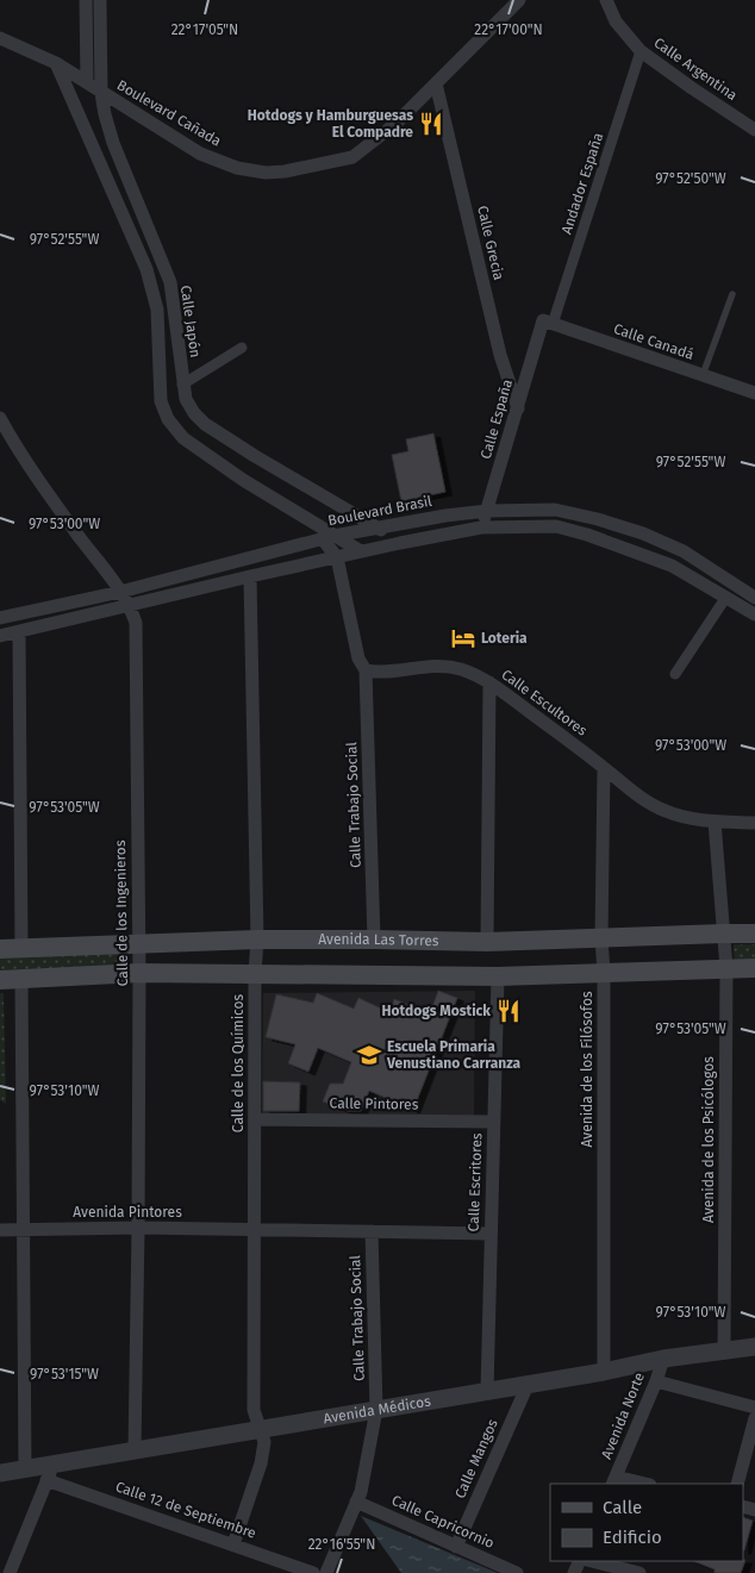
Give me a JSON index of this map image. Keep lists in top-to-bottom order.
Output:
{
  "streets": {
    "main road": ["Avenida Las Torres"],
    "street": [
      "Calle Argentina",
      "Boulevard Cañada",
      "Andador España",
      "Calle Grecia",
      "Calle Japón",
      "Calle Canadá",
      "Calle España",
      "Boulevard Brasil",
      "Calle Escultores",
      "Calle Trabajo Social",
      "Calle de los Ingenieros",
      "Calle de los Químicos",
      "Avenida de los Filósofos",
      "Calle Pintores",
      "Avenida de los Psicólogos",
      "Calle Escritores",
      "Avenida Pintores",
      "Avenida Médicos",
      "Avenida Norte",
      "Calle Mangos",
      "Calle 12 de Septiembre",
      "Calle Capricornio"
    ]
  },
  "crossings": [
    ["Calle Argentina", "Andador España"],
    ["Boulevard Cañada", "Calle Grecia"],
    ["Boulevard Cañada", "Calle Japón"],
    ["Andador España", "Calle Canadá"],
    ["Andador España", "Calle España"],
    ["Calle Grecia", "Calle España"],
    ["Calle Japón", "Boulevard Brasil"],
    ["Calle Canadá", "Calle España"],
    ["Calle España", "Boulevard Brasil"],
    ["Boulevard Brasil", "Calle de los Ingenieros"],
    ["Calle Escultores", "Calle Trabajo Social"],
    ["Calle Escultores", "Avenida de los Filósofos"],
    ["Calle Escultores", "Avenida de los Psicólogos"],
    ["Calle Trabajo Social", "Avenida Las Torres"],
    ["Calle Trabajo Social", "Avenida Médicos"],
    ["Calle Trabajo Social", "Calle Capricornio"],
    ["Calle de los Ingenieros", "Avenida Las Torres"],
    ["Calle de los Ingenieros", "Avenida Pintores"],
    ["Calle de los Ingenieros", "Avenida Médicos"],
    ["Avenida Las Torres", "Calle de los Químicos"],
    ["Avenida Las Torres", "Avenida de los Filósofos"],
    ["Avenida Las Torres", "Avenida de los Psicólogos"],
    ["Calle de los Químicos", "Calle Pintores"],
    ["Calle de los Químicos", "Avenida Pintores"],
    ["Calle de los Químicos", "Avenida Médicos"],
    ["Calle de los Químicos", "Calle 12 de Septiembre"],
    ["Avenida de los Filósofos", "Avenida Médicos"],
    ["Calle Pintores", "Calle Escritores"],
    ["Avenida de los Psicólogos", "Avenida Médicos"],
    ["Calle Escritores", "Avenida Médicos"],
    ["Avenida Médicos", "Avenida Norte"],
    ["Avenida Médicos", "Calle Mangos"],
    ["Avenida Médicos", "Calle 12 de Septiembre"],
    ["Calle Mangos", "Calle Capricornio"]
  ],
  "places": {
    "restaurant": ["Hotdogs y Hamburguesas El Compadre", "Hotdogs Mostick"],
    "hotel": ["Loteria"],
    "school or university": ["Escuela Primaria Venustiano Carranza"]
  },
  "legend": ["Calle", "Edificio"],
  "coordinates": [
    "22°17'05\"N",
    "22°17'00\"N",
    "97°52'50\"W",
    "97°52'55\"W",
    "97°53'00\"W",
    "97°53'05\"W",
    "97°53'10\"W",
    "97°53'15\"W",
    "22°16'55\"N"
  ]
}
